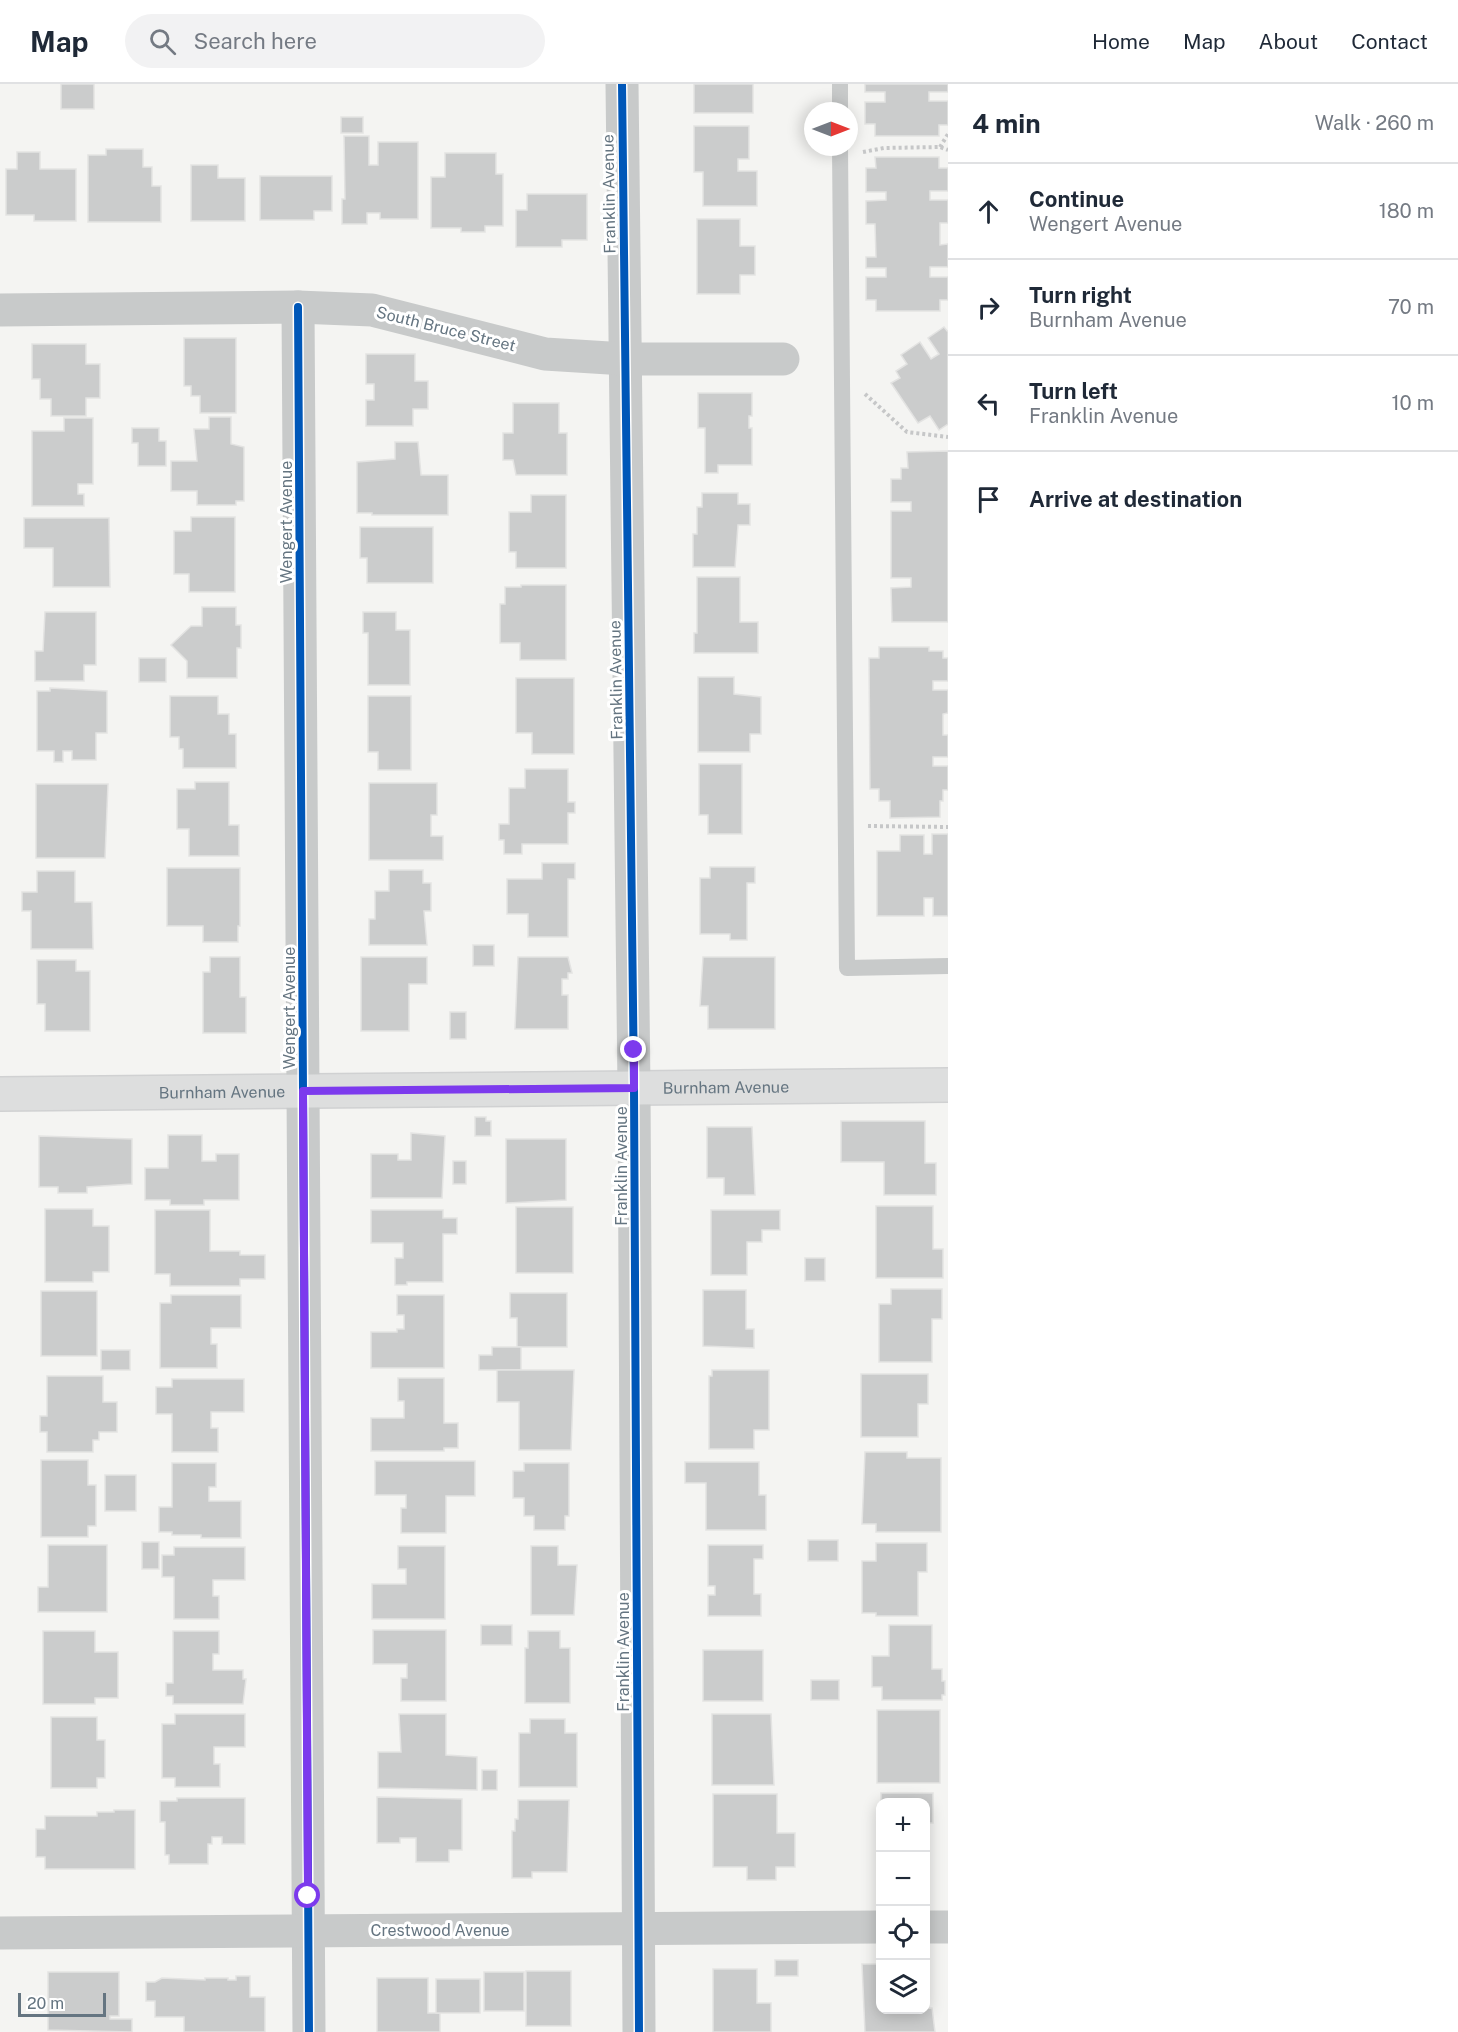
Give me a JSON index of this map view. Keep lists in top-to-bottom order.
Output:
{
  "streets": {
    "street": [
      "Franklin Avenue",
      "South Bruce Street",
      "Wengert Avenue",
      "Burnham Avenue",
      "Crestwood Avenue"
    ]
  },
  "crossings": [
    ["Franklin Avenue", "South Bruce Street"],
    ["Franklin Avenue", "Burnham Avenue"],
    ["Franklin Avenue", "Crestwood Avenue"],
    ["South Bruce Street", "Wengert Avenue"],
    ["Wengert Avenue", "Burnham Avenue"],
    ["Wengert Avenue", "Crestwood Avenue"]
  ],
  "scale_bar": "20 m",
  "north": "right",
  "page": {
    "header": "Map",
    "search": "Search here",
    "nav": [
      "Home",
      "Map",
      "About",
      "Contact"
    ],
    "heading": ["4 min", "Walk · 260 m"],
    "list": [
      ["Continue", "Wengert Avenue", "180 m"],
      ["Turn right", "Burnham Avenue", "70 m"],
      ["Turn left", "Franklin Avenue", "10 m"],
      "Arrive at destination"
    ],
    "map_buttons": ["+", "−"],
    "scale": "20 m"
  }
}
